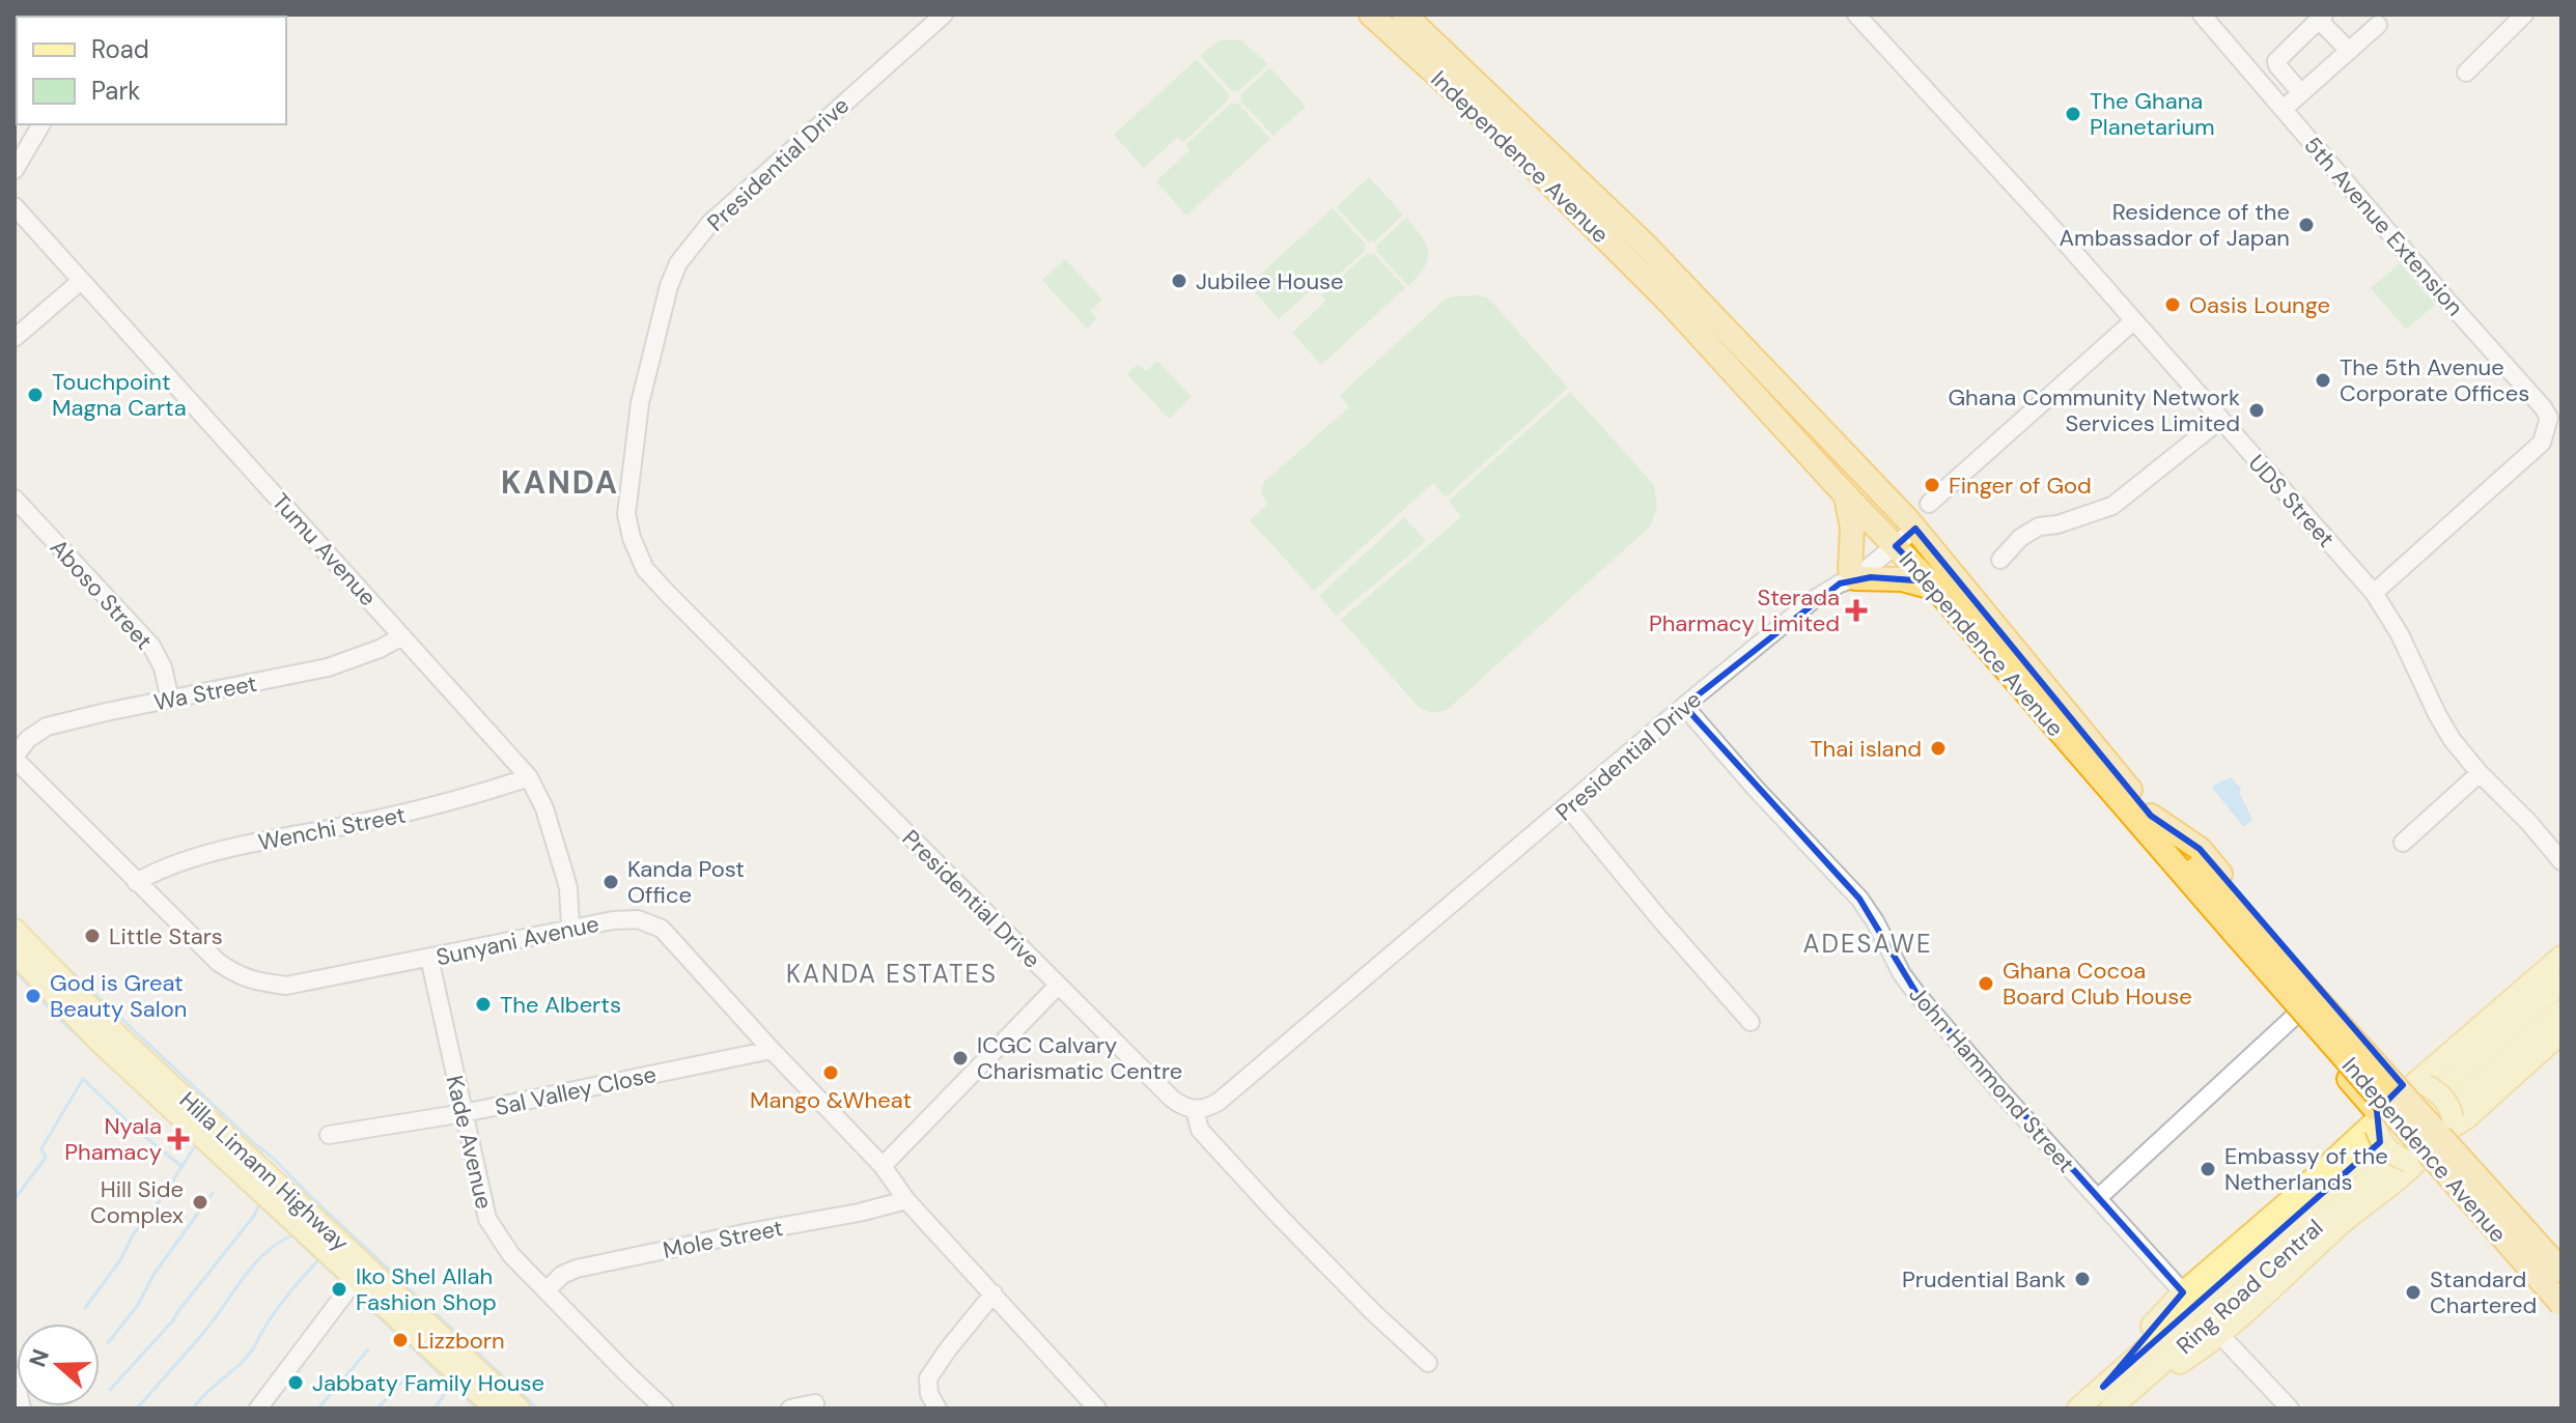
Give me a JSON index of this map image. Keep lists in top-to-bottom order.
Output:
{
  "streets": {
    "highway": ["Independence Avenue"],
    "main road": ["Hilla Limann Highway", "Ring Road Central"],
    "street": [
      "Presidential Drive",
      "5th Avenue Extension",
      "UDS Street",
      "Tumu Avenue",
      "Aboso Street",
      "Wa Street",
      "Wenchi Street",
      "Sunyani Avenue",
      "John Hammond Street",
      "Sal Valley Close",
      "Kade Avenue",
      "Mole Street"
    ]
  },
  "crossings": [
    ["Independence Avenue", "Presidential Drive"],
    ["Independence Avenue", "Ring Road Central"],
    ["Presidential Drive", "John Hammond Street"],
    ["Tumu Avenue", "Wa Street"],
    ["Tumu Avenue", "Wenchi Street"],
    ["Tumu Avenue", "Sunyani Avenue"],
    ["Aboso Street", "Wa Street"],
    ["Wa Street", "Sunyani Avenue"],
    ["Wenchi Street", "Sunyani Avenue"],
    ["Sunyani Avenue", "Sal Valley Close"],
    ["Sunyani Avenue", "Kade Avenue"],
    ["Sunyani Avenue", "Mole Street"],
    ["John Hammond Street", "Ring Road Central"],
    ["Sal Valley Close", "Kade Avenue"],
    ["Kade Avenue", "Mole Street"]
  ],
  "districts": ["KANDA", "ADESAWE", "KANDA ESTATES"],
  "places": {
    "other": [
      "The Ghana Planetarium",
      "Residence of the Ambassador of Japan",
      "Jubilee House",
      "Oasis Lounge",
      "The 5th Avenue Corporate Offices",
      "Touchpoint Magna Carta",
      "Ghana Community Network Services Limited",
      "Finger of God",
      "Thai island",
      "Kanda Post Office",
      "Little Stars",
      "Ghana Cocoa Board Club House",
      "God is Great Beauty Salon",
      "The Alberts",
      "ICGC Calvary Charismatic Centre",
      "Mango &Wheat",
      "Embassy of the Netherlands",
      "Hill Side Complex",
      "Prudential Bank",
      "Iko Shel Allah Fashion Shop",
      "Standard Chartered",
      "Lizzborn",
      "Jabbaty Family House"
    ],
    "health": ["Sterada Pharmacy Limited", "Nyala Phamacy"]
  },
  "legend": ["Road", "Park"],
  "north": "left"
}
